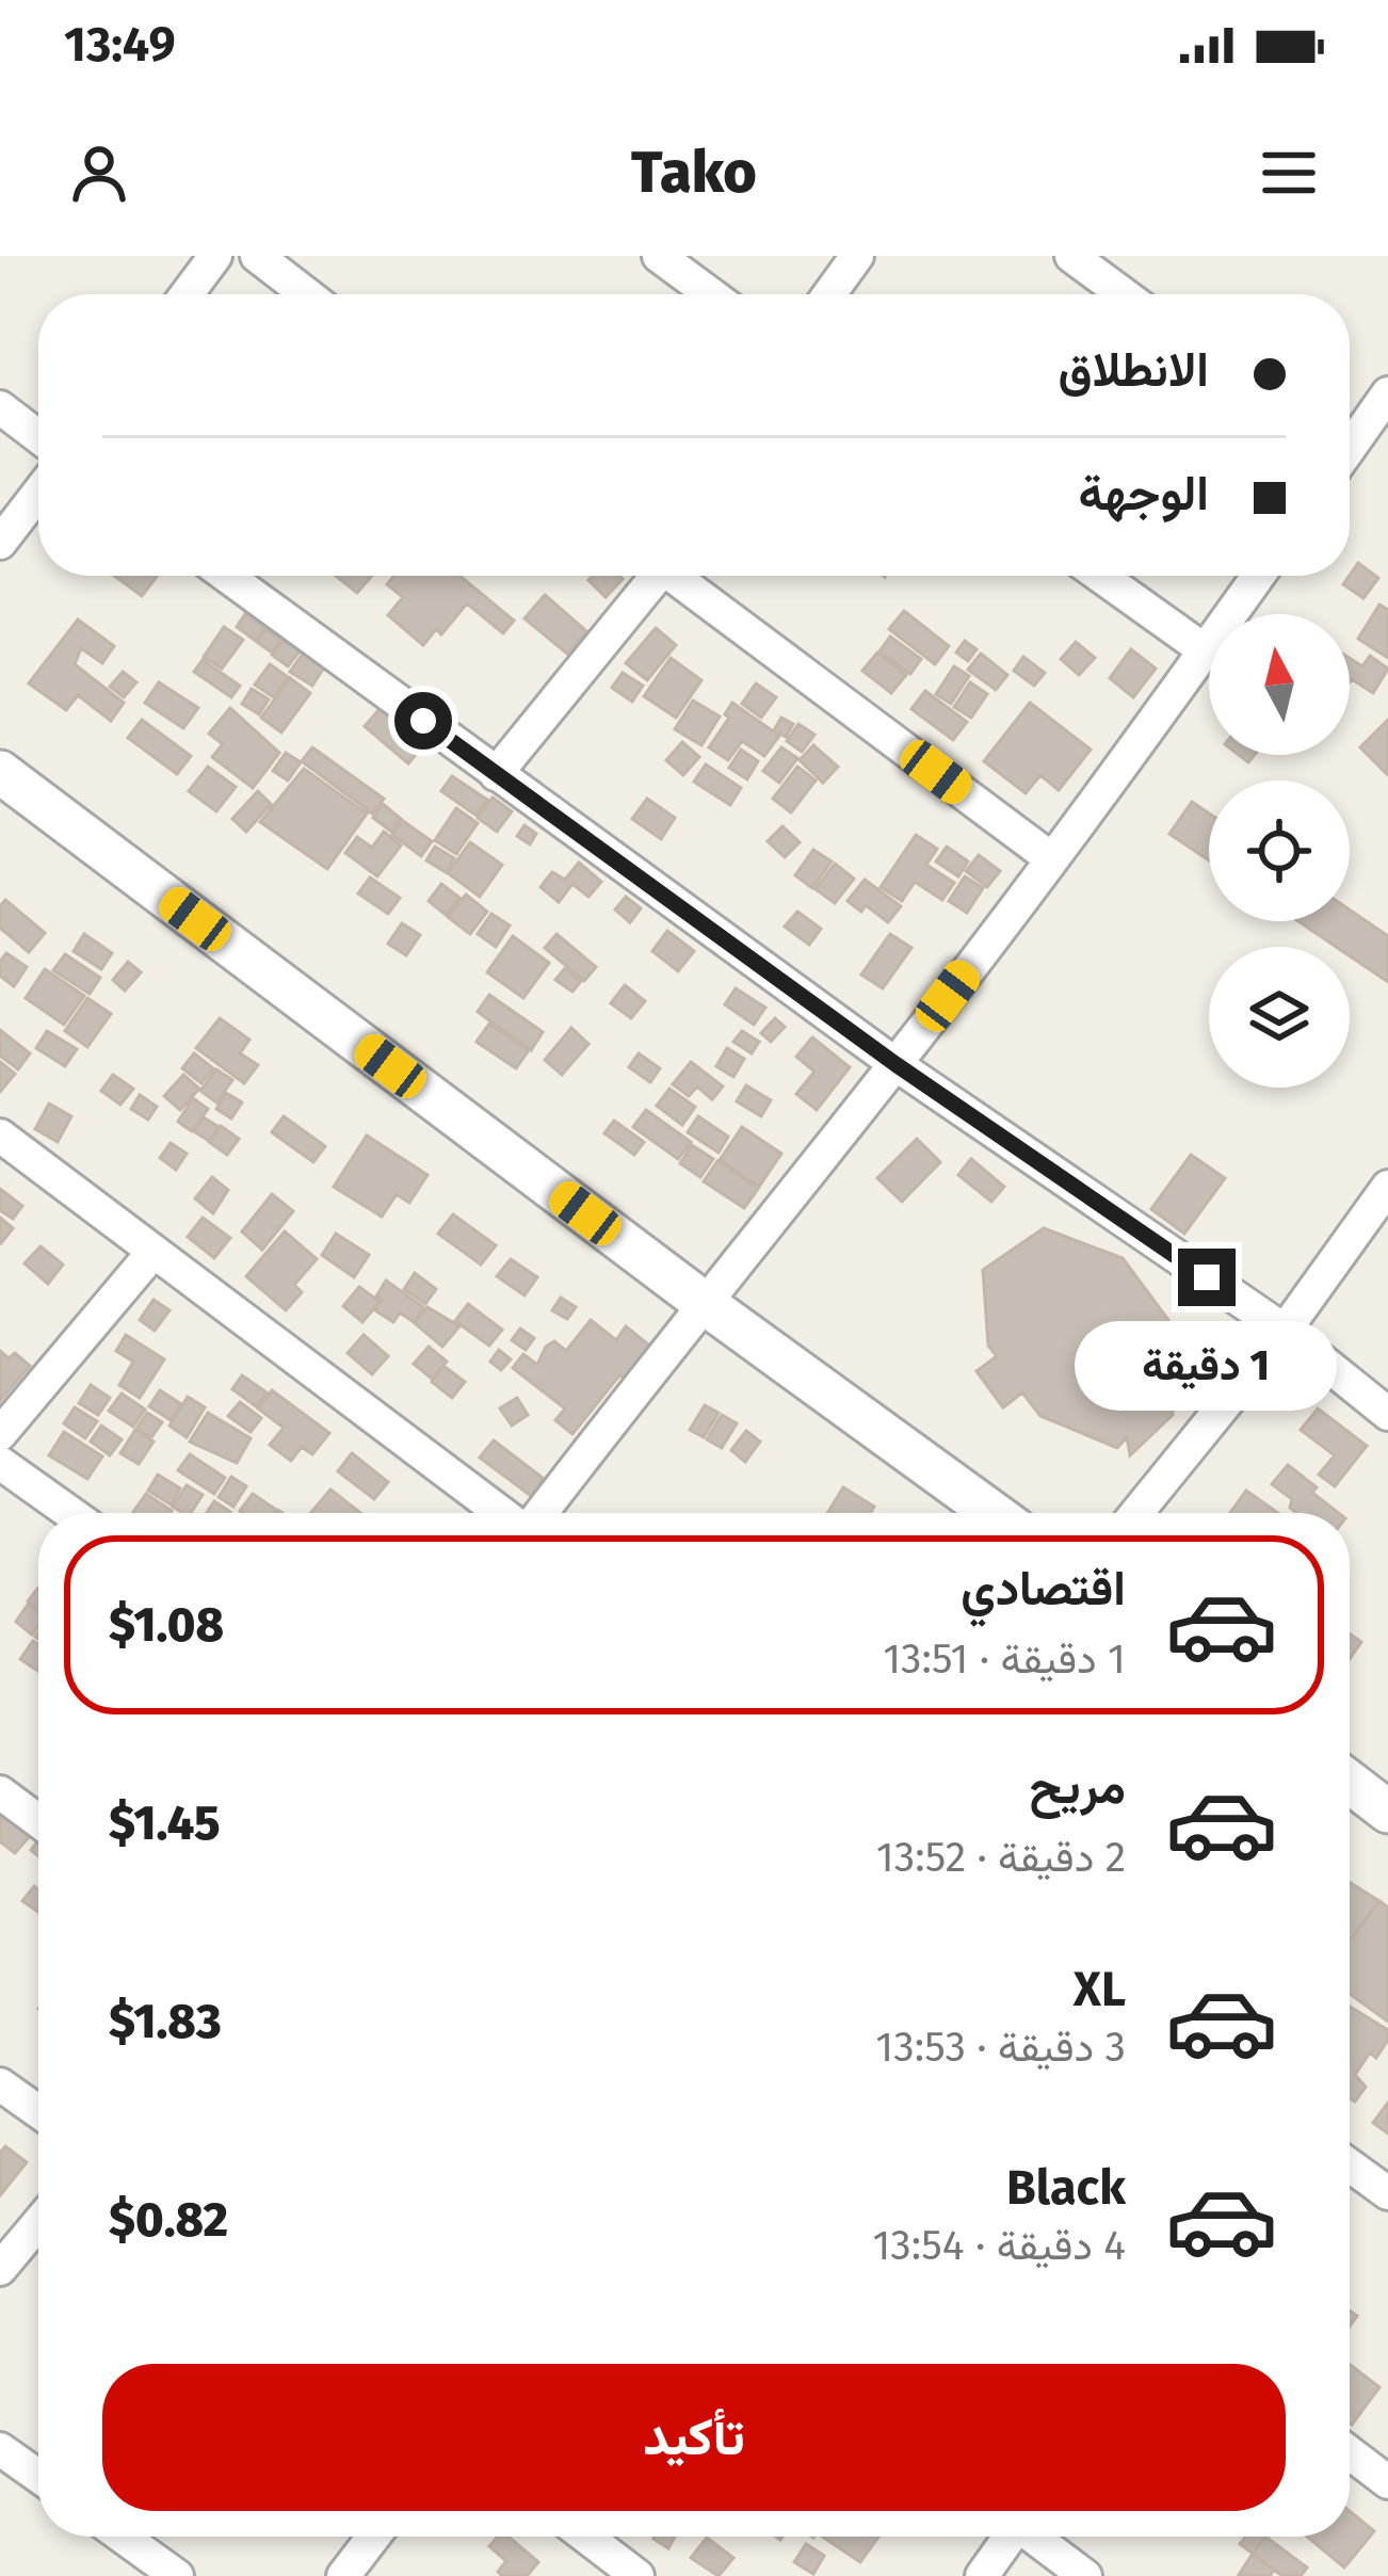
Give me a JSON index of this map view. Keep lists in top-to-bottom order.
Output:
{
  "north": "top",
  "page": {
    "status": "13:49",
    "header": "Tako",
    "banner": ["الانطلاق", "الوجهة"],
    "bubble": "1 دقيقة",
    "list": [
      {
        "name": "اقتصادي",
        "note": "1 دقيقة · 13:51",
        "value": "$1.08"
      },
      {
        "name": "مريح",
        "note": "2 دقيقة · 13:52",
        "value": "$1.45"
      },
      {
        "name": "XL",
        "note": "3 دقيقة · 13:53",
        "value": "$1.83"
      },
      {
        "name": "Black",
        "note": "4 دقيقة · 13:54",
        "value": "$0.82"
      }
    ],
    "buttons": "تأكيد"
  }
}
